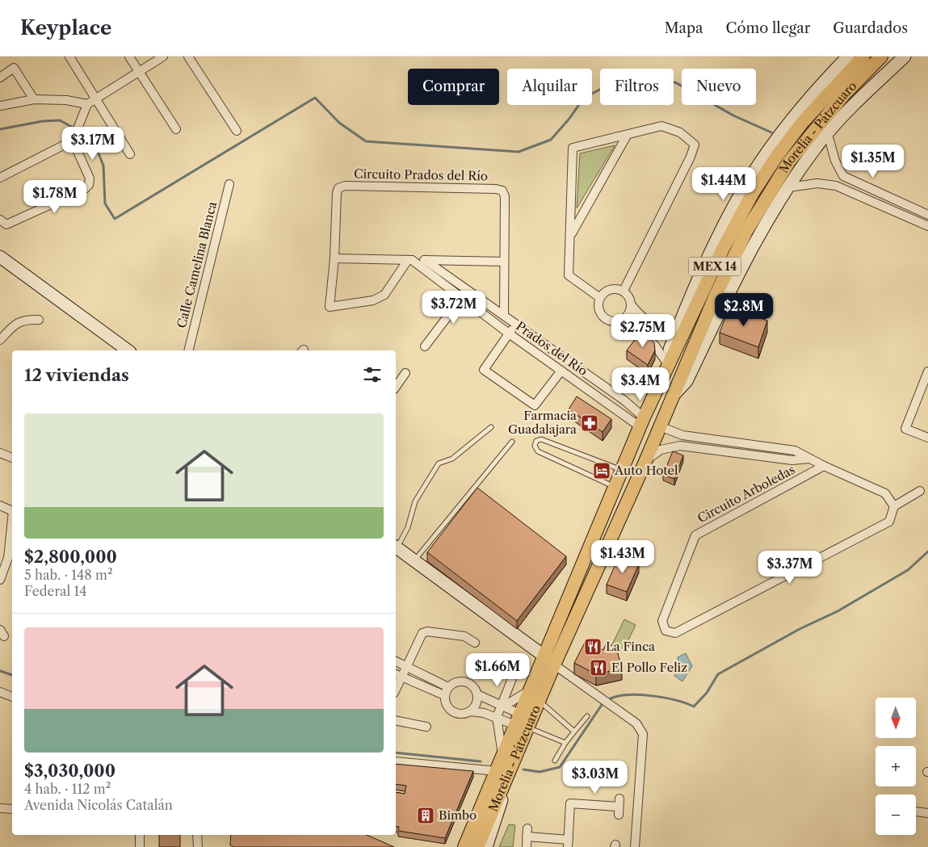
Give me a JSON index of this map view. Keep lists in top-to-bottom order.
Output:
{
  "streets": {
    "main road": ["Morelia - Pátzcuaro", "MEX 14"],
    "street": [
      "Circuito Prados del Río",
      "Calle Camelina Blanca",
      "Prados del Río",
      "Circuito Arboledas"
    ]
  },
  "crossings": [
    ["Morelia - Pátzcuaro", "MEX 14"],
    ["Morelia - Pátzcuaro", "Circuito Arboledas"],
    ["Circuito Prados del Río", "Prados del Río"],
    ["MEX 14", "Prados del Río"]
  ],
  "places": {
    "pharmacy": ["Farmacia Guadalajara"],
    "hotel": ["Auto Hotel"],
    "restaurant": ["La Finca", "El Pollo Feliz"],
    "building": ["Bimbo"]
  },
  "north": "bottom",
  "page": {
    "header": "Keyplace",
    "nav": ["Mapa", "Cómo llegar", "Guardados"],
    "chip": [
      "Comprar",
      "Alquilar",
      "Filtros",
      "Nuevo"
    ],
    "price": [
      "$3.17M",
      "$1.35M",
      "$1.44M",
      "$1.78M",
      "$3.72M",
      "$2.8M",
      "$2.75M",
      "$3.4M",
      "$1.43M",
      "$3.37M",
      "$1.66M",
      "$3.03M"
    ],
    "heading": "12 viviendas",
    "list": [
      {
        "name": "$2,800,000",
        "note": "5 hab. · 148 m² · Federal 14"
      },
      {
        "name": "$3,030,000",
        "note": "4 hab. · 112 m² · Avenida Nicolás Catalán"
      }
    ],
    "map_buttons": ["+", "−"]
  }
}
